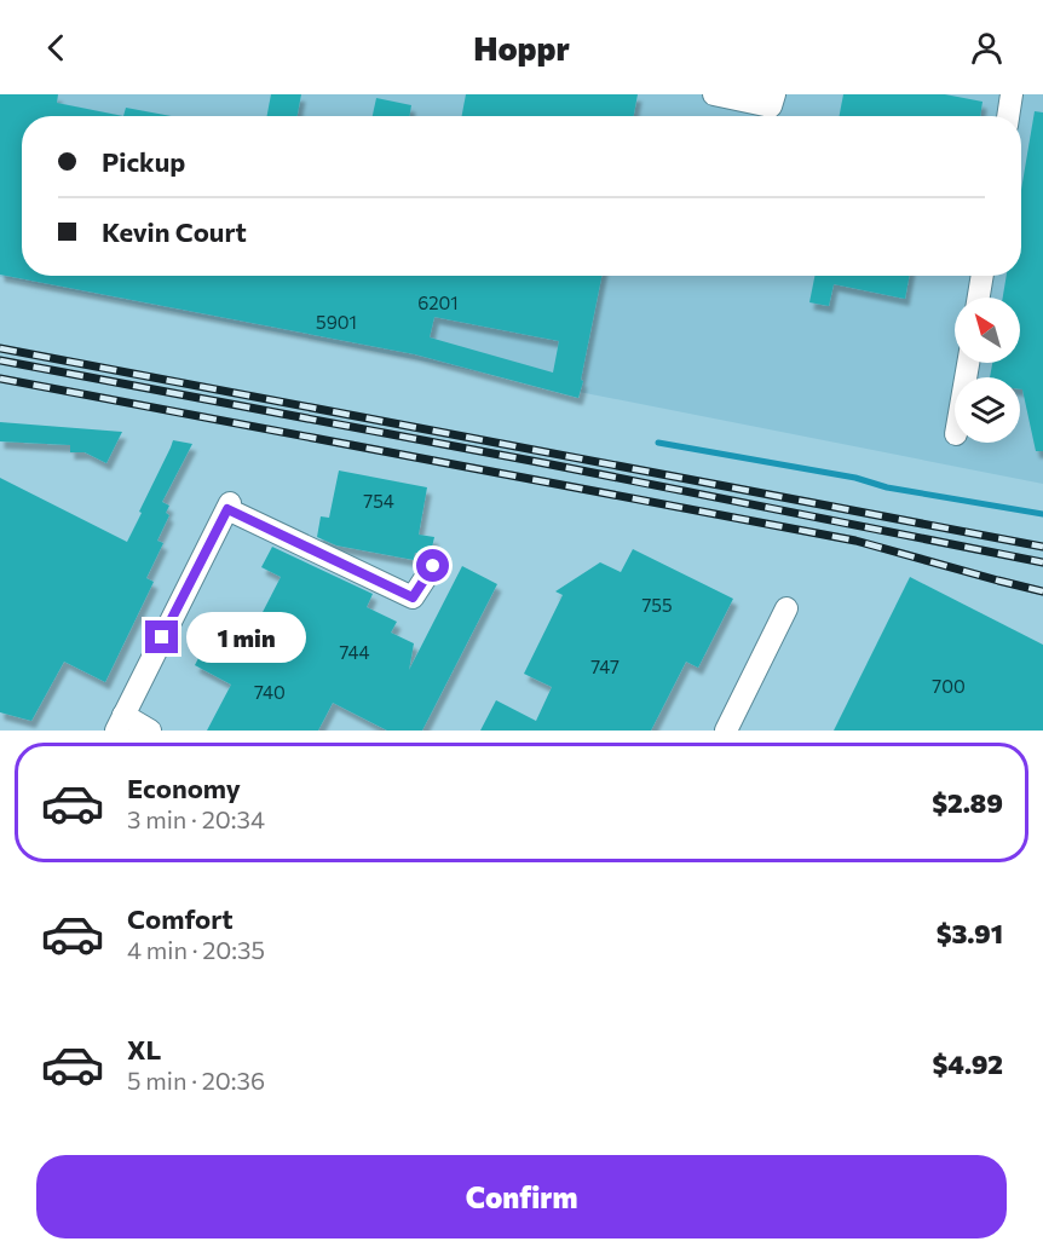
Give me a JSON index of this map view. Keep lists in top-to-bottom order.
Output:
{
  "house_numbers": [
    "6201",
    "5901",
    "754",
    "755",
    "744",
    "747",
    "700",
    "740"
  ],
  "north": "top left",
  "page": {
    "header": "Hoppr",
    "banner": ["Pickup", "Kevin Court"],
    "bubble": "1 min",
    "list": [
      {
        "name": "Economy",
        "note": "3 min · 20:34",
        "value": "$2.89"
      },
      {
        "name": "Comfort",
        "note": "4 min · 20:35",
        "value": "$3.91"
      },
      {
        "name": "XL",
        "note": "5 min · 20:36",
        "value": "$4.92"
      }
    ],
    "buttons": "Confirm"
  }
}
